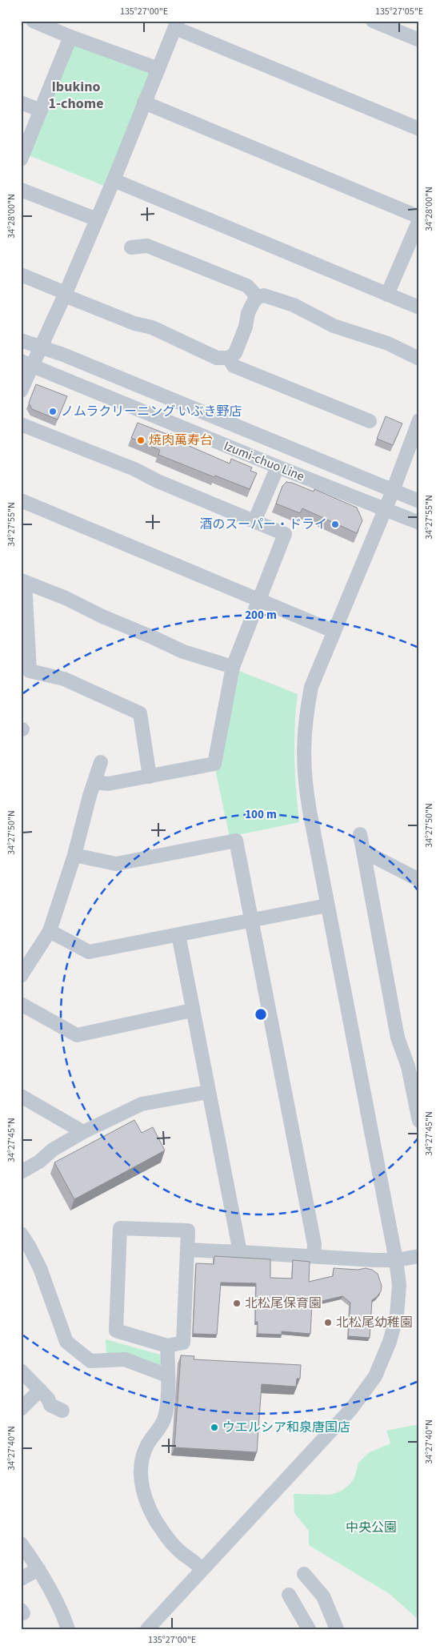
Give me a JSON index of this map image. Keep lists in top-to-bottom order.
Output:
{
  "streets": {
    "street": ["Izumi-chuo Line"]
  },
  "districts": ["Ibukino 1-chome"],
  "parks": ["中央公園"],
  "places": [
    "ノムラクリーニング いぶき野店",
    "焼肉萬寿台",
    "酒のスーパー・ドライ",
    "北松尾保育園",
    "北松尾幼稚園",
    "ウエルシア和泉唐国店"
  ],
  "coordinates": [
    "135°27'00\"E",
    "135°27'05\"E",
    "34°28'00\"N",
    "34°27'55\"N",
    "34°27'50\"N",
    "34°27'45\"N",
    "34°27'40\"N"
  ],
  "rings": ["200 m", "100 m"]
}
